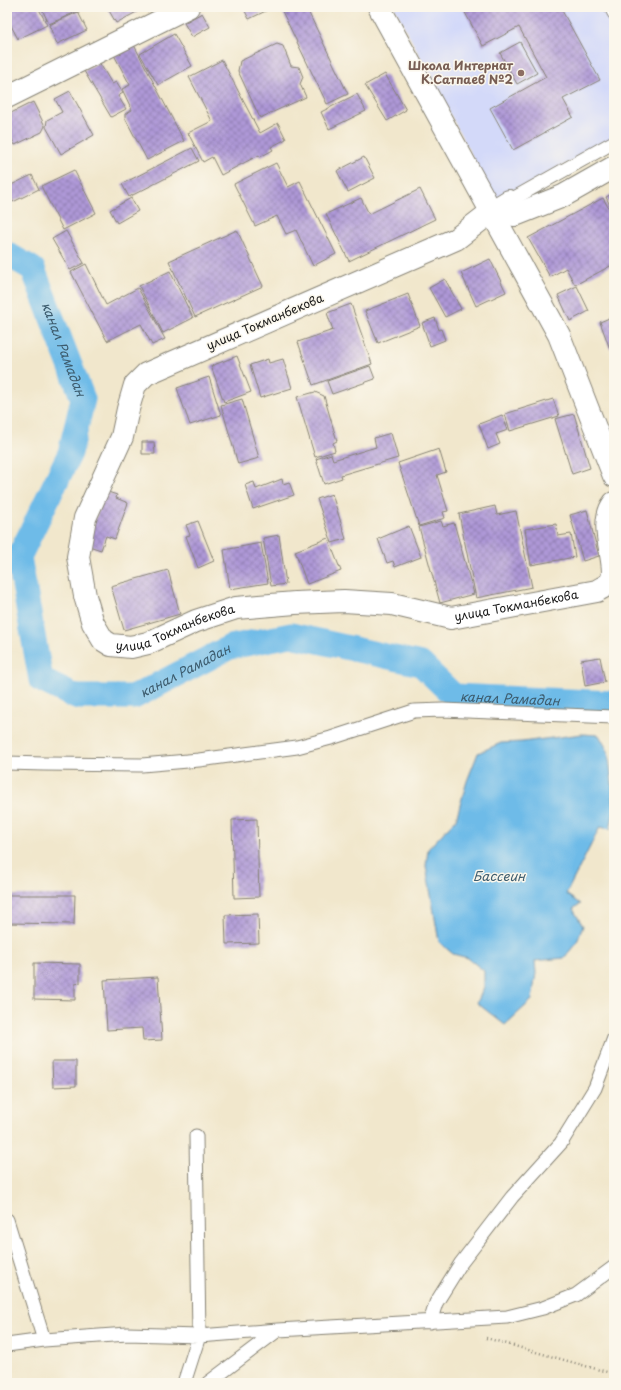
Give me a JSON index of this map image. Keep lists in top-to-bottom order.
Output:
{
  "streets": {
    "street": ["улица Токманбекова"]
  },
  "water": ["канал Рамадан", "Бассеин"],
  "places": ["Школа Интернат К.Сатпаев №2"]
}
